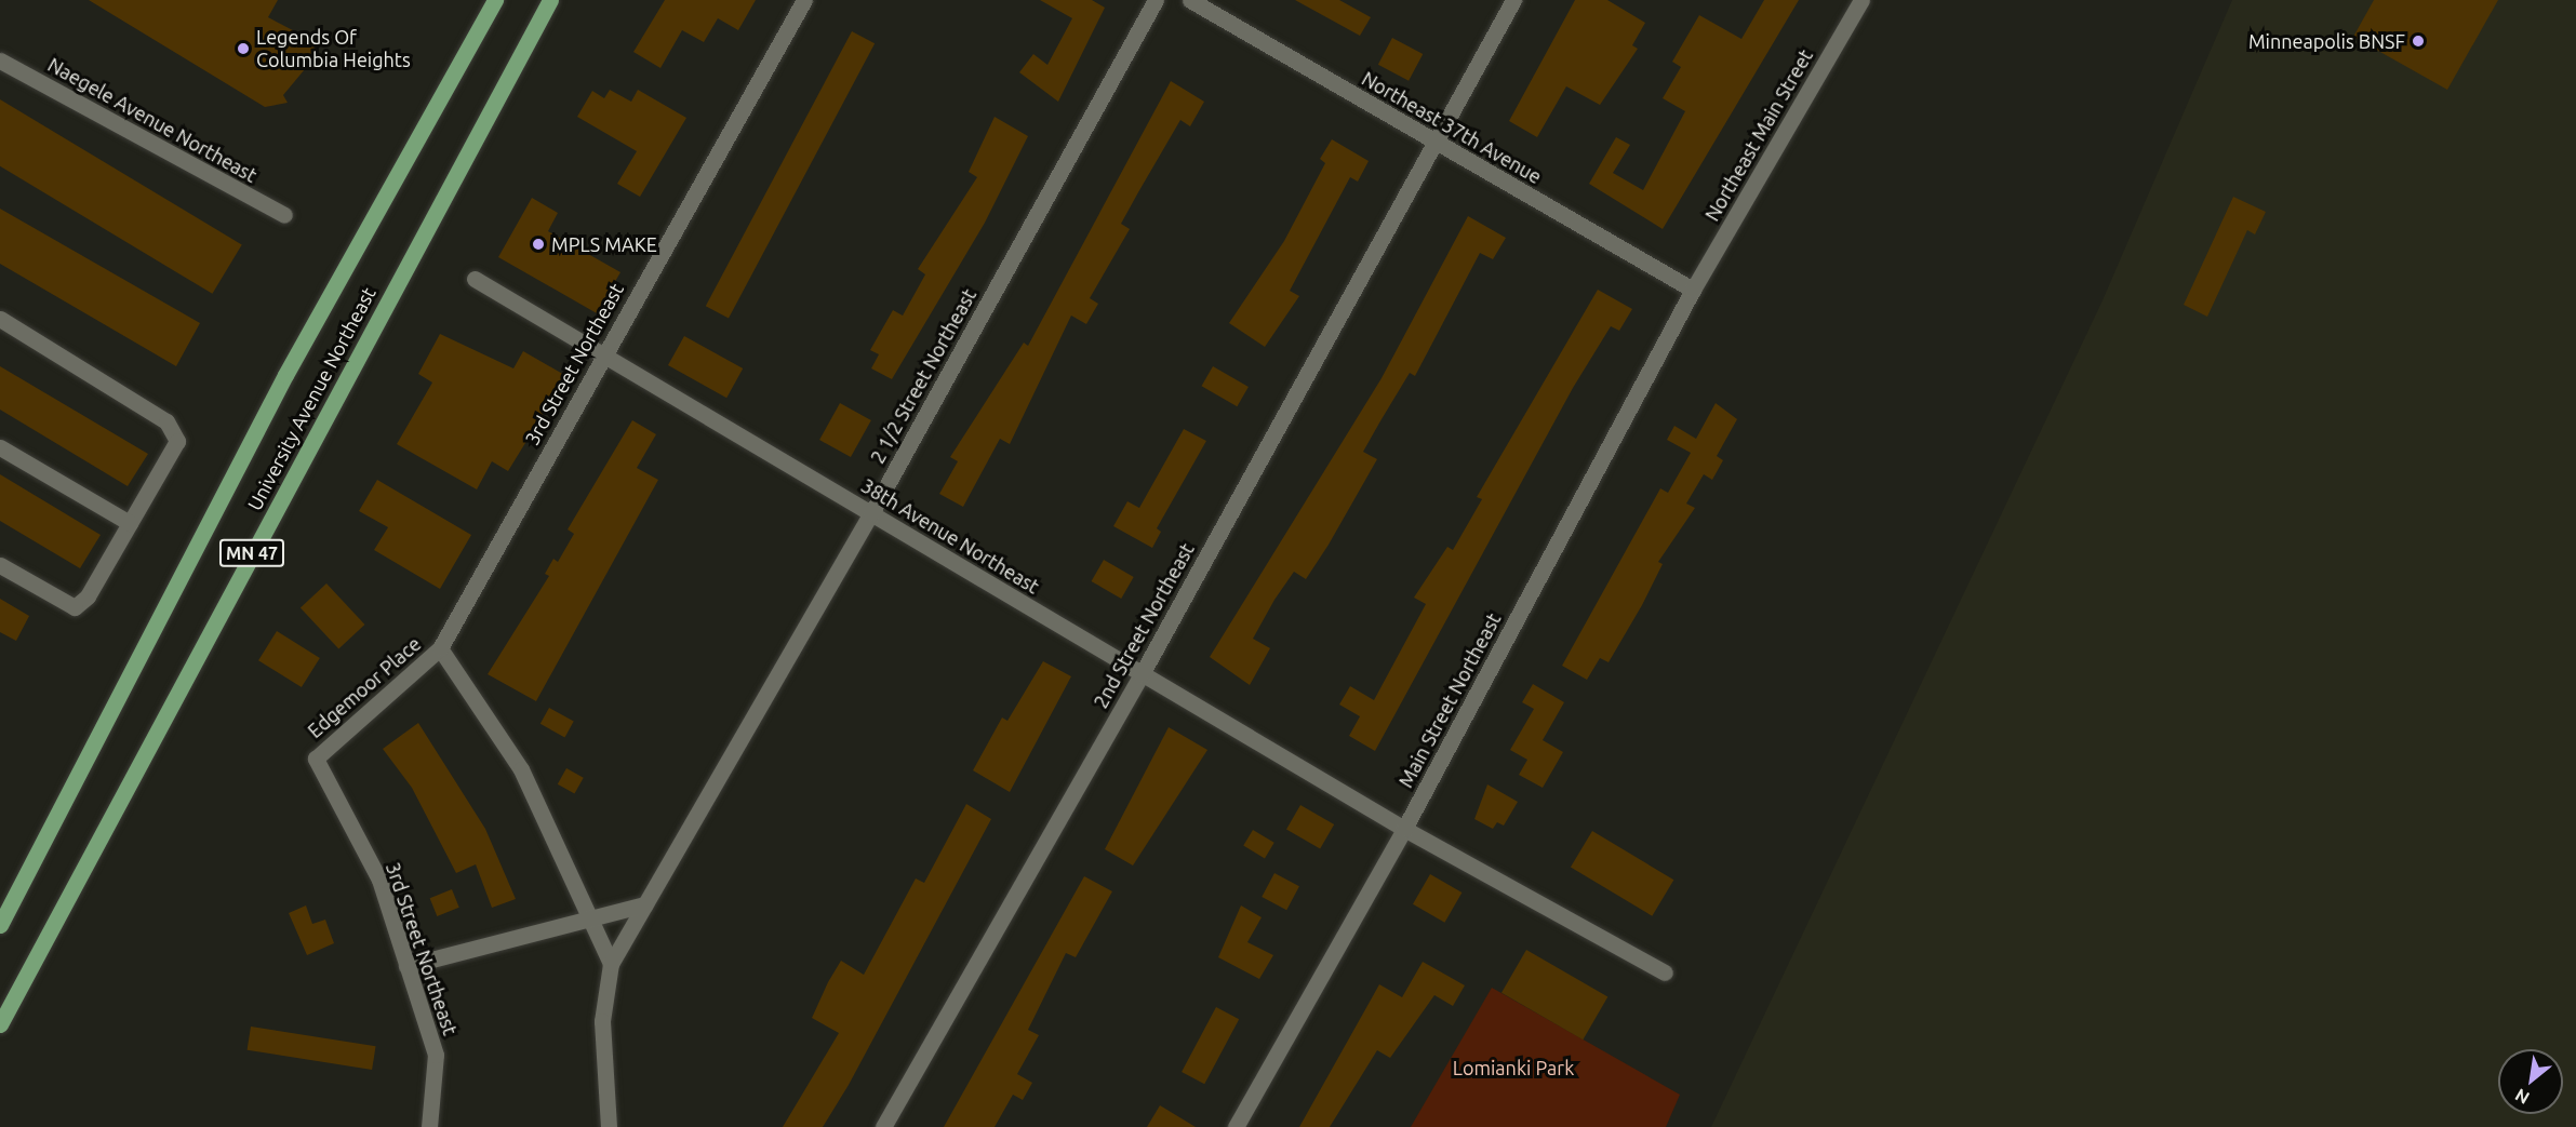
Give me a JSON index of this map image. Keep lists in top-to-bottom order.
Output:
{
  "streets": {
    "main road": ["University Avenue Northeast", "MN 47"],
    "street": [
      "Naegele Avenue Northeast",
      "Northeast 37th Avenue",
      "Northeast Main Street",
      "3rd Street Northeast",
      "2 1/2 Street Northeast",
      "38th Avenue Northeast",
      "2nd Street Northeast",
      "Edgemoor Place",
      "Main Street Northeast"
    ]
  },
  "crossings": [
    ["Northeast 37th Avenue", "Northeast Main Street"],
    ["Northeast 37th Avenue", "2nd Street Northeast"],
    ["Northeast 37th Avenue", "Main Street Northeast"],
    ["Northeast Main Street", "Main Street Northeast"],
    ["3rd Street Northeast", "38th Avenue Northeast"],
    ["3rd Street Northeast", "Edgemoor Place"],
    ["2 1/2 Street Northeast", "38th Avenue Northeast"],
    ["38th Avenue Northeast", "2nd Street Northeast"],
    ["38th Avenue Northeast", "Main Street Northeast"]
  ],
  "parks": ["Lomianki Park"],
  "places": ["Minneapolis BNSF", "Legends Of Columbia Heights", "MPLS MAKE"],
  "north": "bottom left"
}
